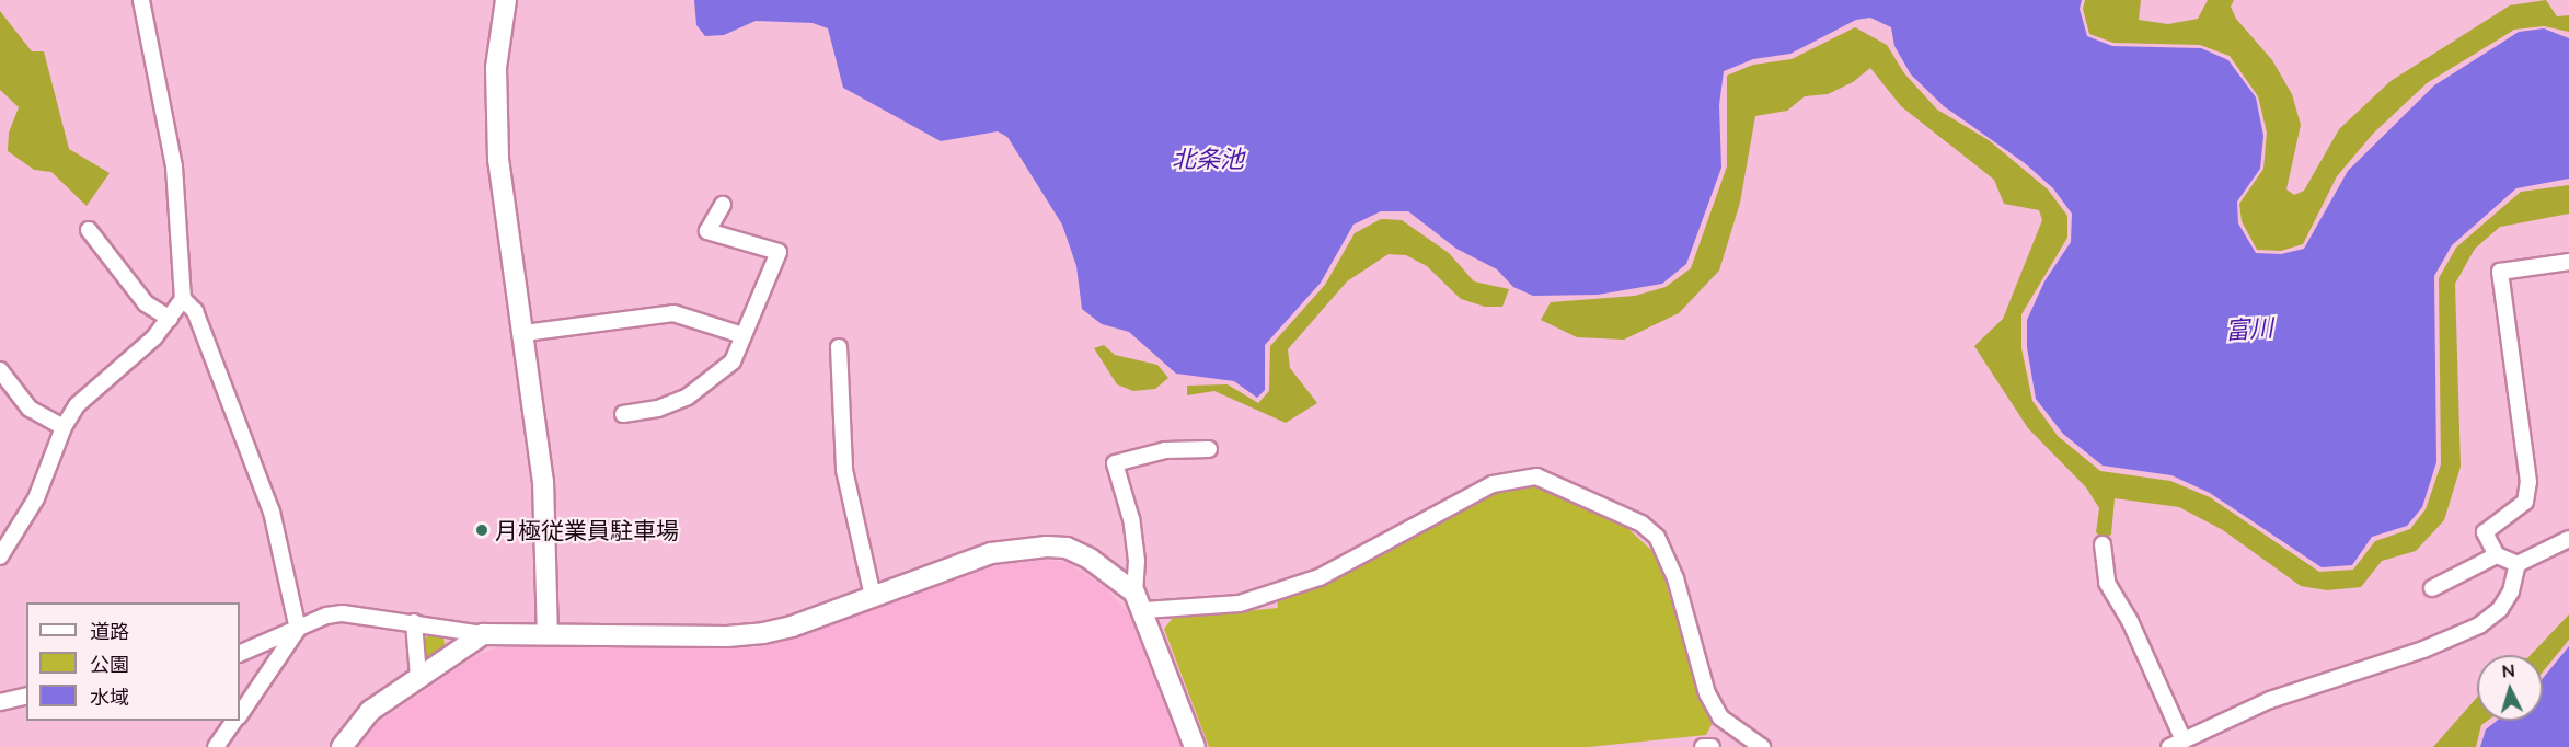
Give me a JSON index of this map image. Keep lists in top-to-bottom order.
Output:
{
  "water": ["北条池", "富川"],
  "places": ["月極従業員駐車場"],
  "legend": ["道路", "公園", "水域"],
  "north": "top"
}
